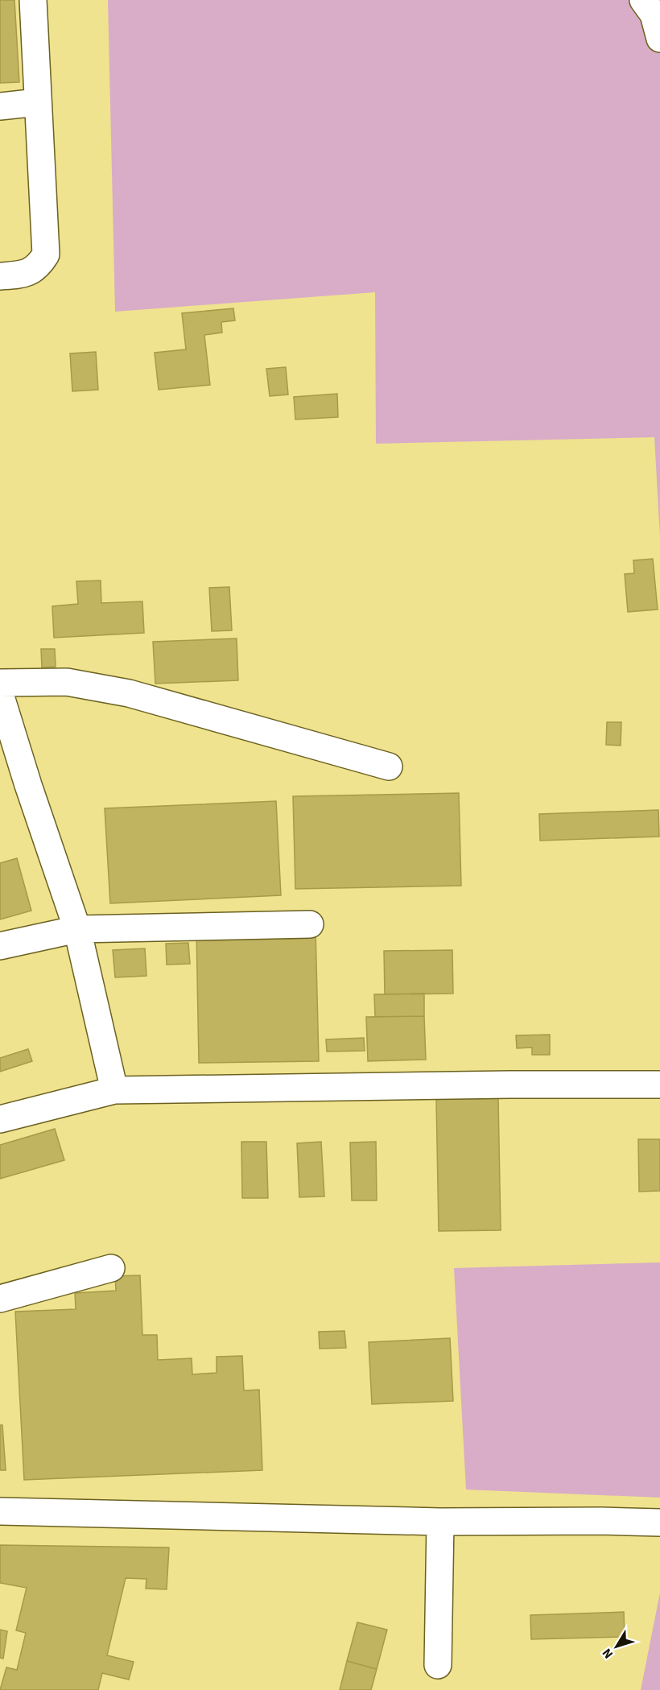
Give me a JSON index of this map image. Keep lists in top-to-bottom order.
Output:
{
  "north": "bottom left"
}
